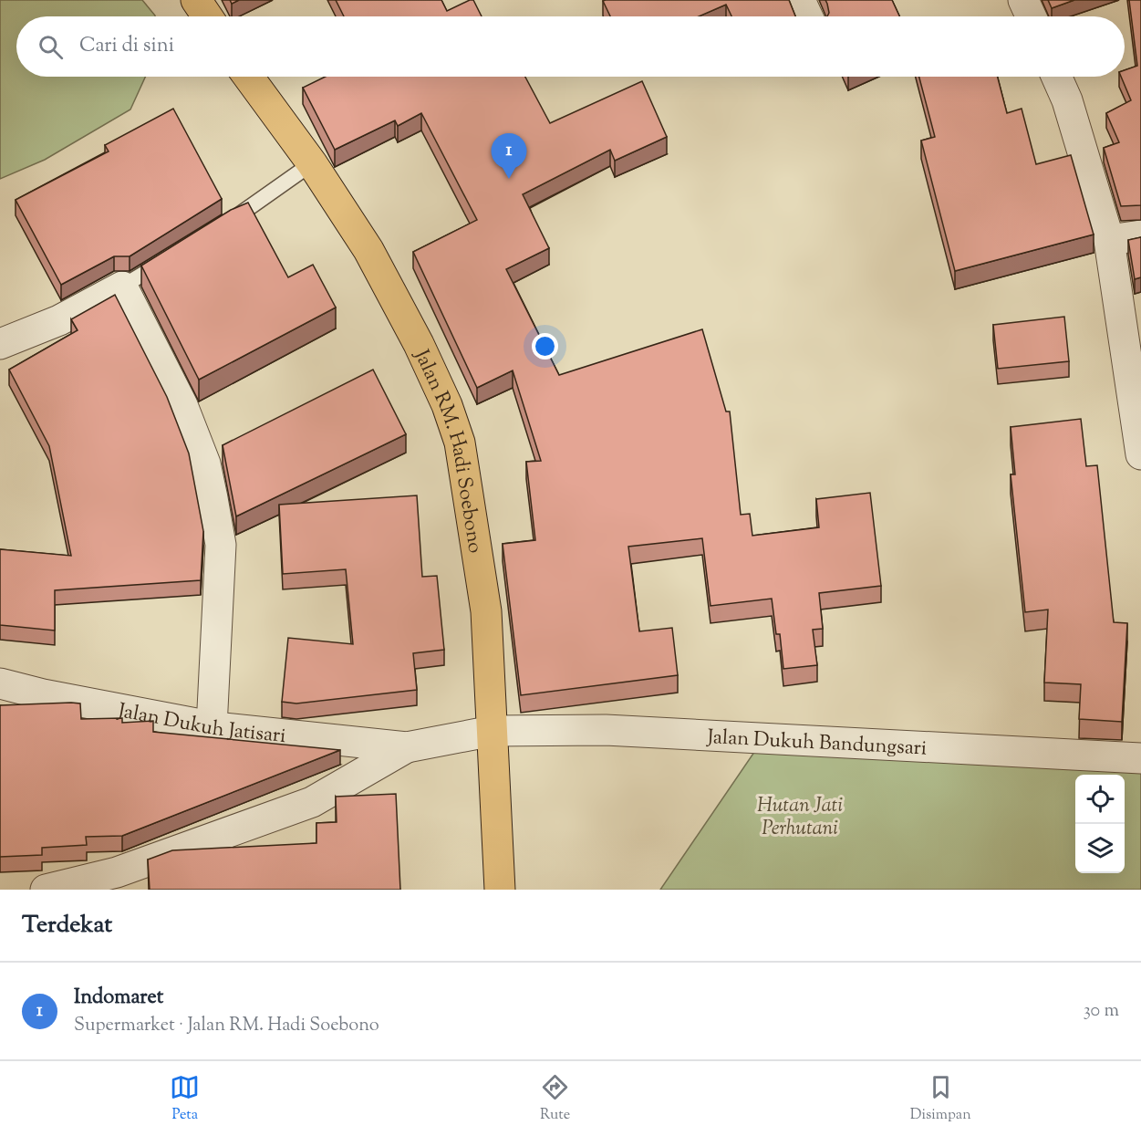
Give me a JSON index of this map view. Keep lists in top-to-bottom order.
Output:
{
  "streets": {
    "main road": ["Jalan RM. Hadi Soebono"],
    "street": ["Jalan Dukuh Jatisari", "Jalan Dukuh Bandungsari"]
  },
  "crossings": [
    ["Jalan RM. Hadi Soebono", "Jalan Dukuh Jatisari"],
    ["Jalan RM. Hadi Soebono", "Jalan Dukuh Bandungsari"],
    ["Jalan Dukuh Jatisari", "Jalan Dukuh Bandungsari"]
  ],
  "parks": ["Hutan Jati Perhutani"],
  "page": {
    "search": "Cari di sini",
    "pins": "1",
    "heading": "Terdekat",
    "list": [
      {
        "mark": "1",
        "name": "Indomaret",
        "note": "Supermarket · Jalan RM. Hadi Soebono",
        "value": "30 m"
      }
    ],
    "nav": ["Peta", "Rute", "Disimpan"]
  }
}
